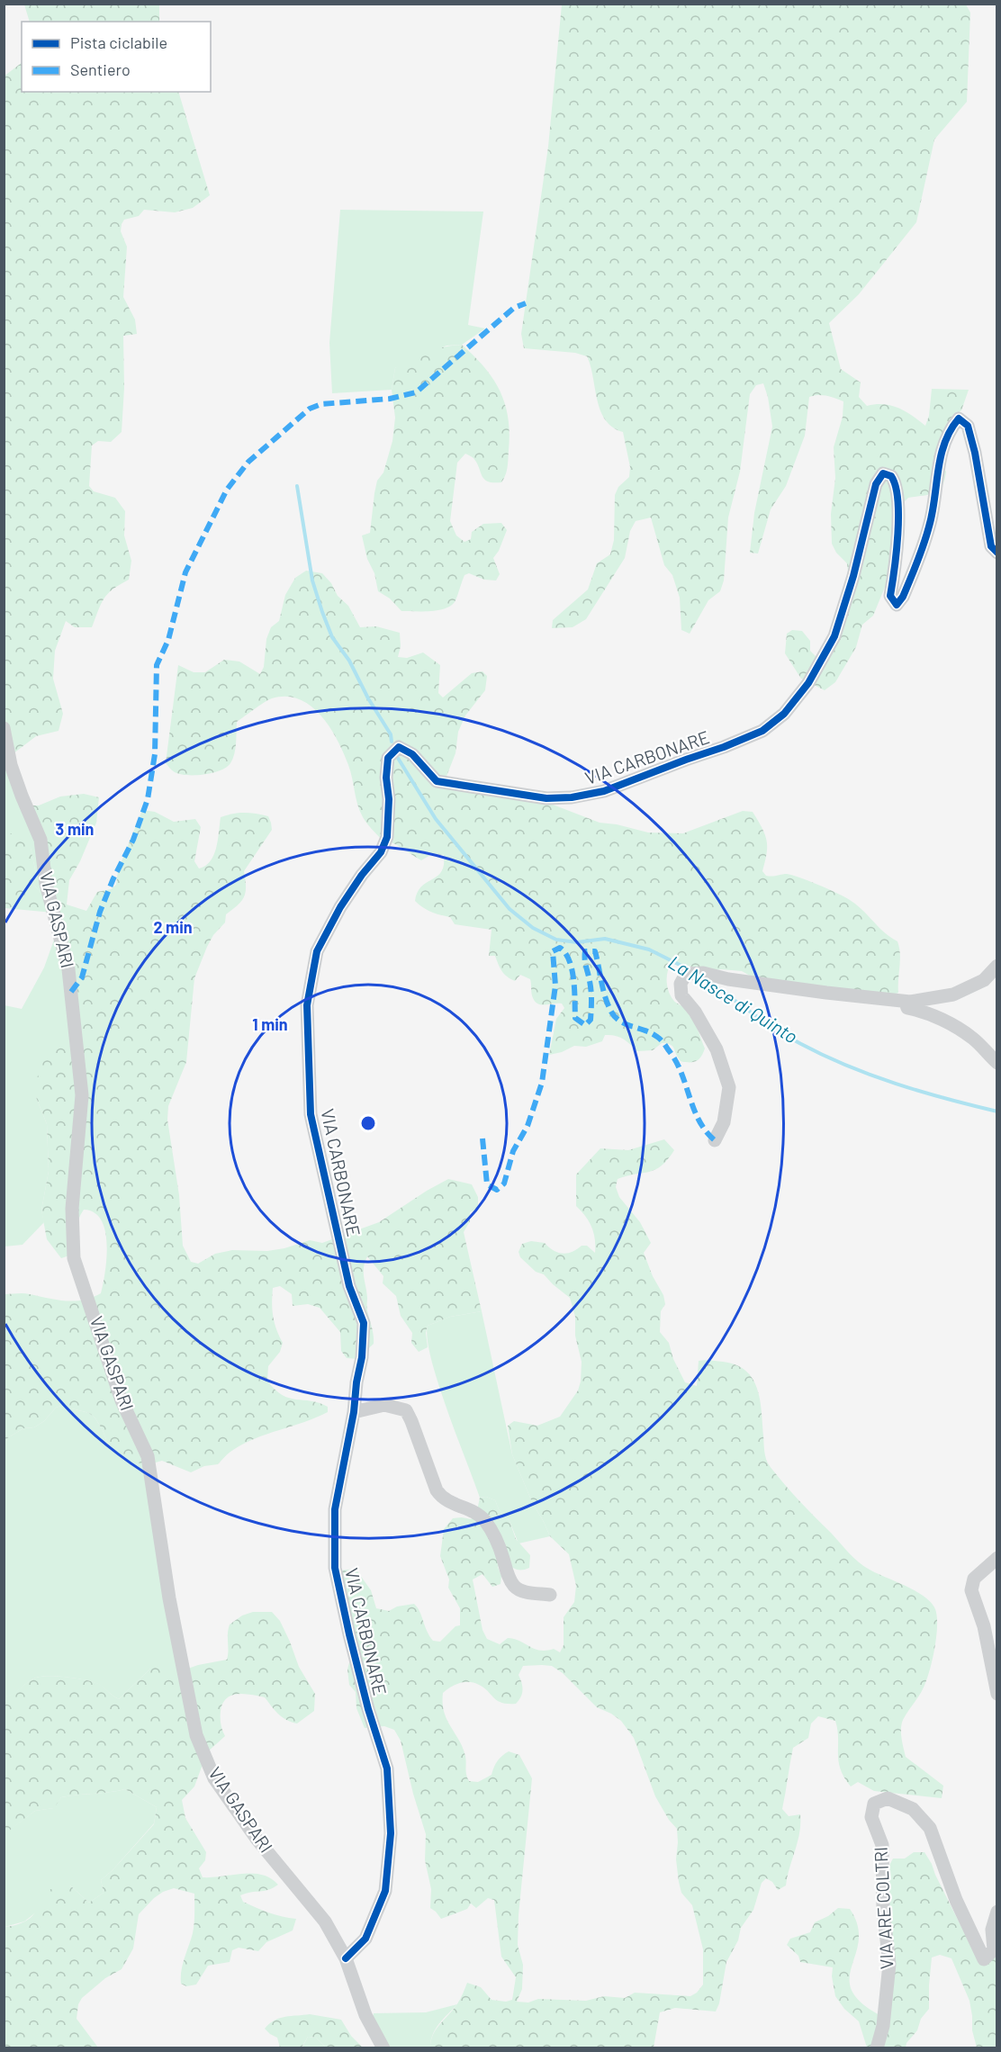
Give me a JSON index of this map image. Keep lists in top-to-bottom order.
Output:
{
  "streets": {
    "street": ["VIA CARBONARE", "VIA GASPARI", "VIA ARE COLTRI"]
  },
  "crossings": [
    ["VIA CARBONARE", "VIA GASPARI"]
  ],
  "water": ["La Nasce di Quinto"],
  "legend": ["Pista ciclabile", "Sentiero"],
  "rings": ["3 min", "2 min", "1 min"]
}
